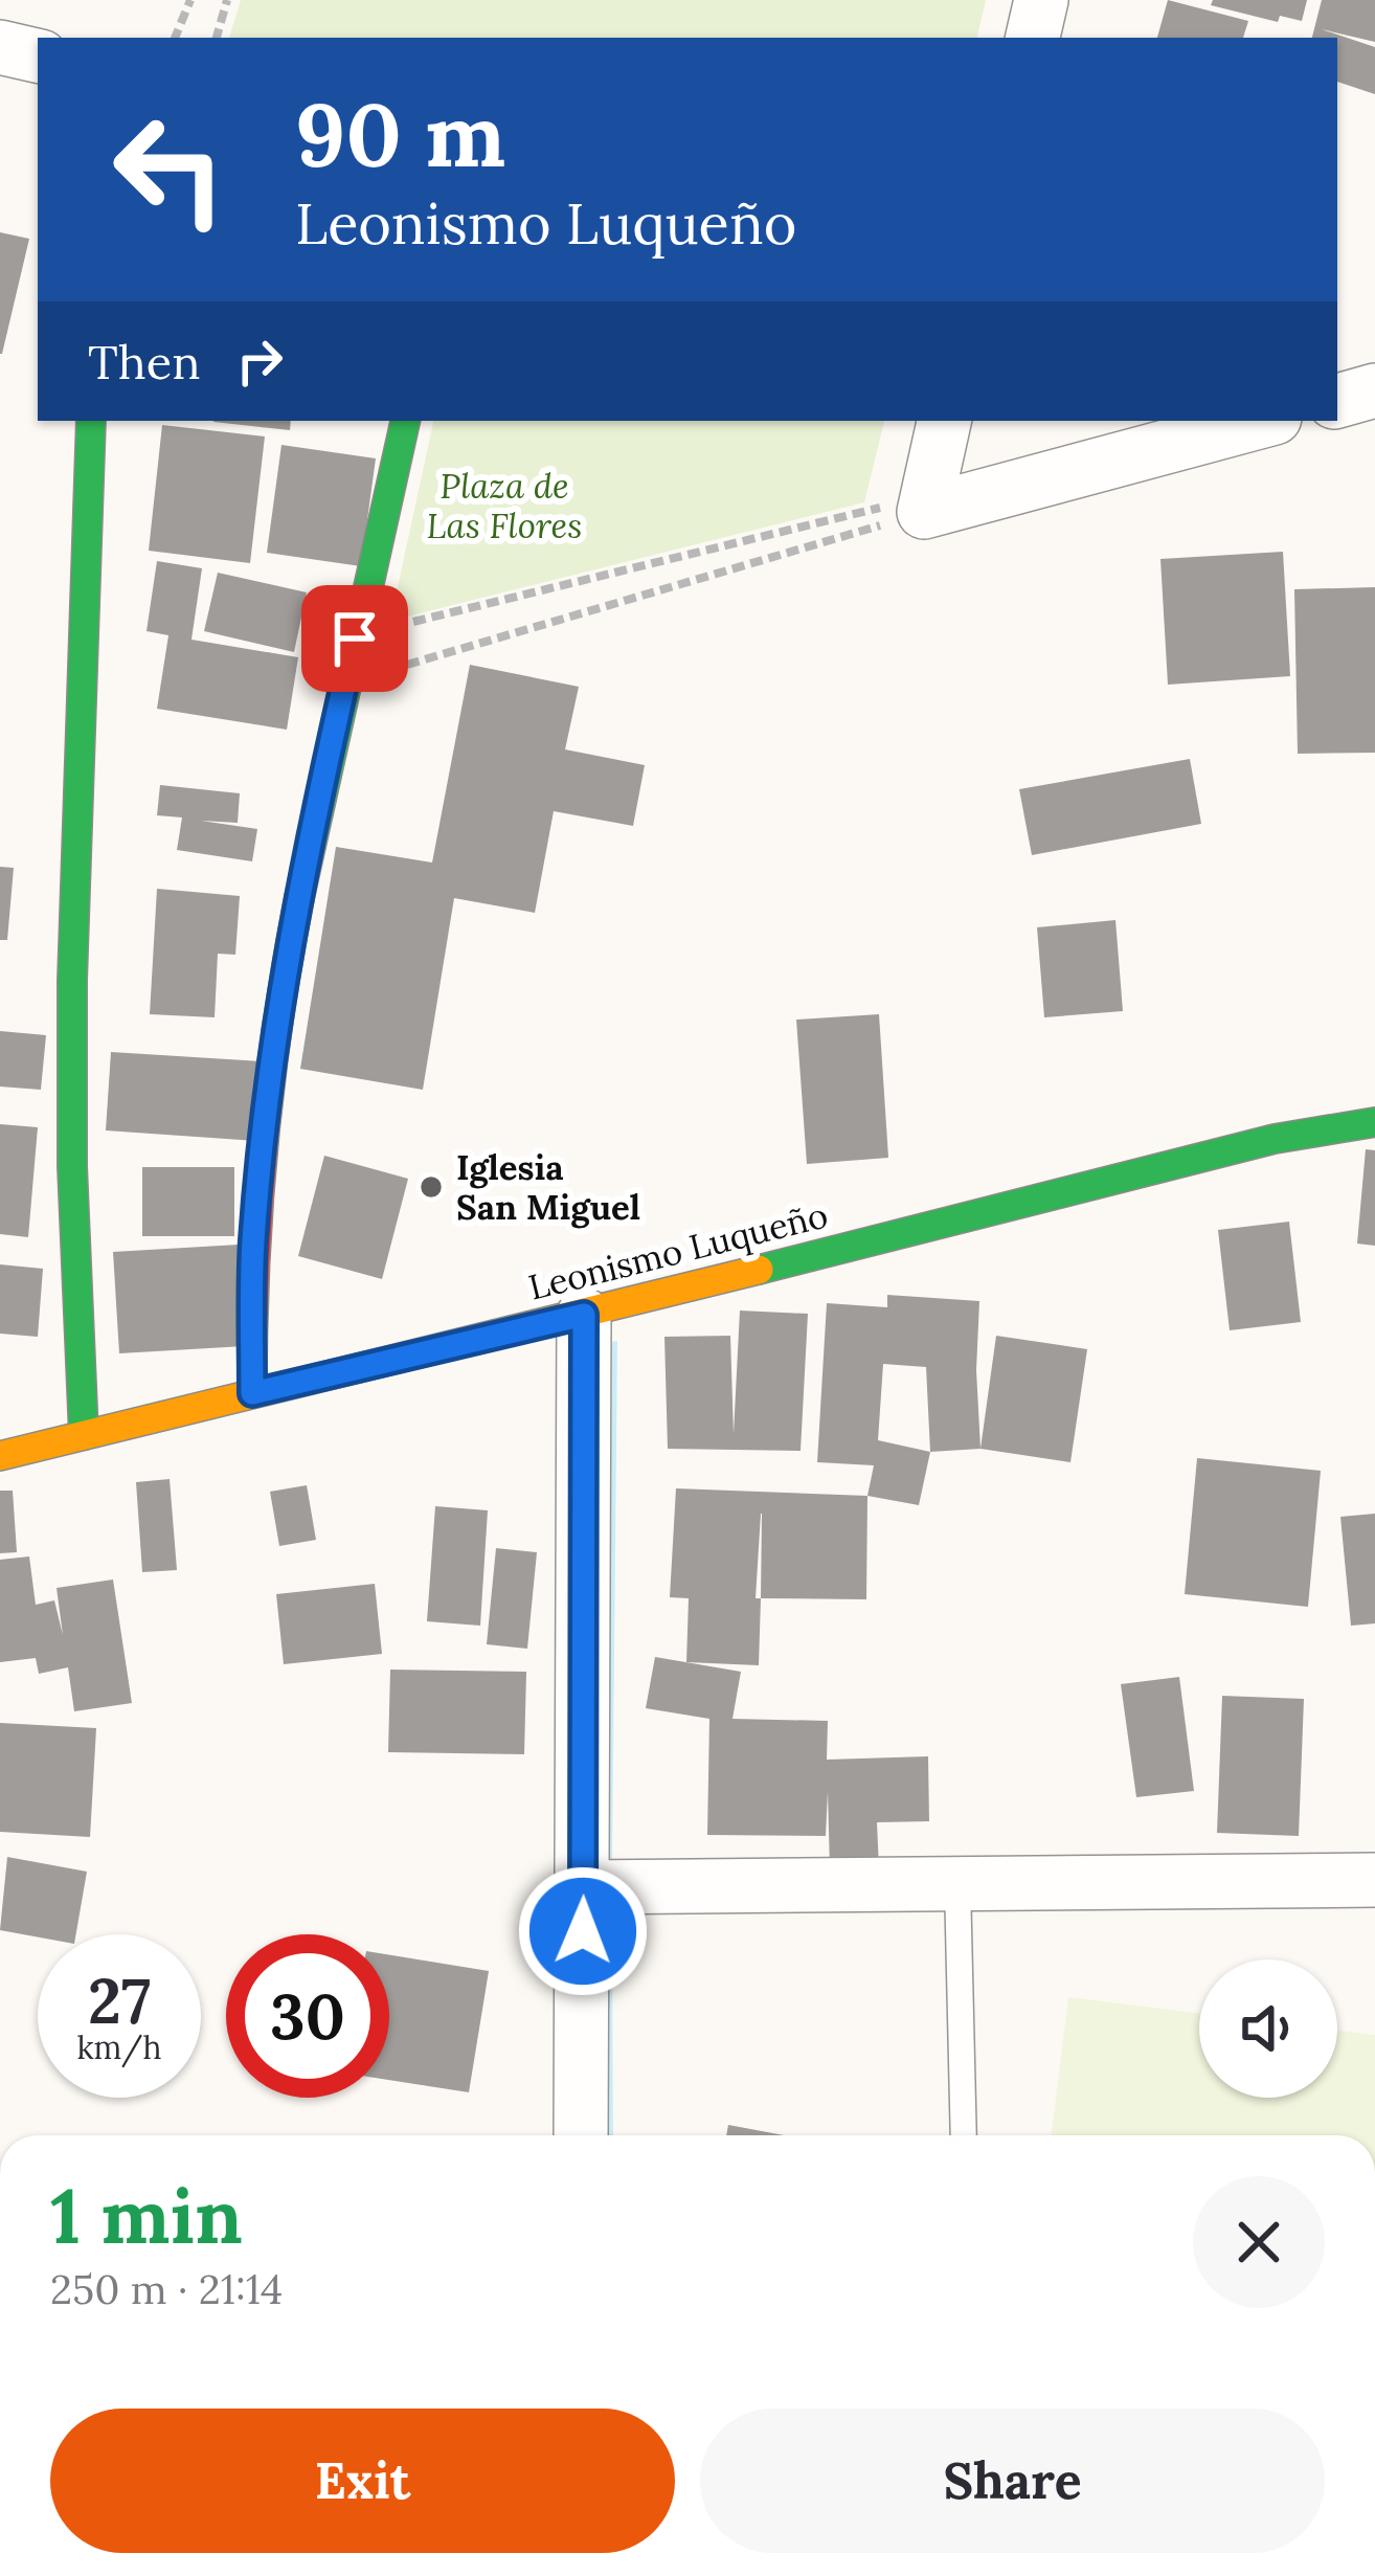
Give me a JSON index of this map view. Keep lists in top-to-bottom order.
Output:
{
  "streets": {
    "street": ["Leonismo Luqueño"]
  },
  "parks": ["Plaza de Las Flores"],
  "places": ["Iglesia San Miguel"],
  "page": {
    "turn": ["90 m", "Leonismo Luqueño"],
    "then": "Then",
    "speed": "27 km/h",
    "limit": "30",
    "heading": ["1 min", "250 m · 21:14"],
    "buttons": ["Exit", "Share"]
  }
}
